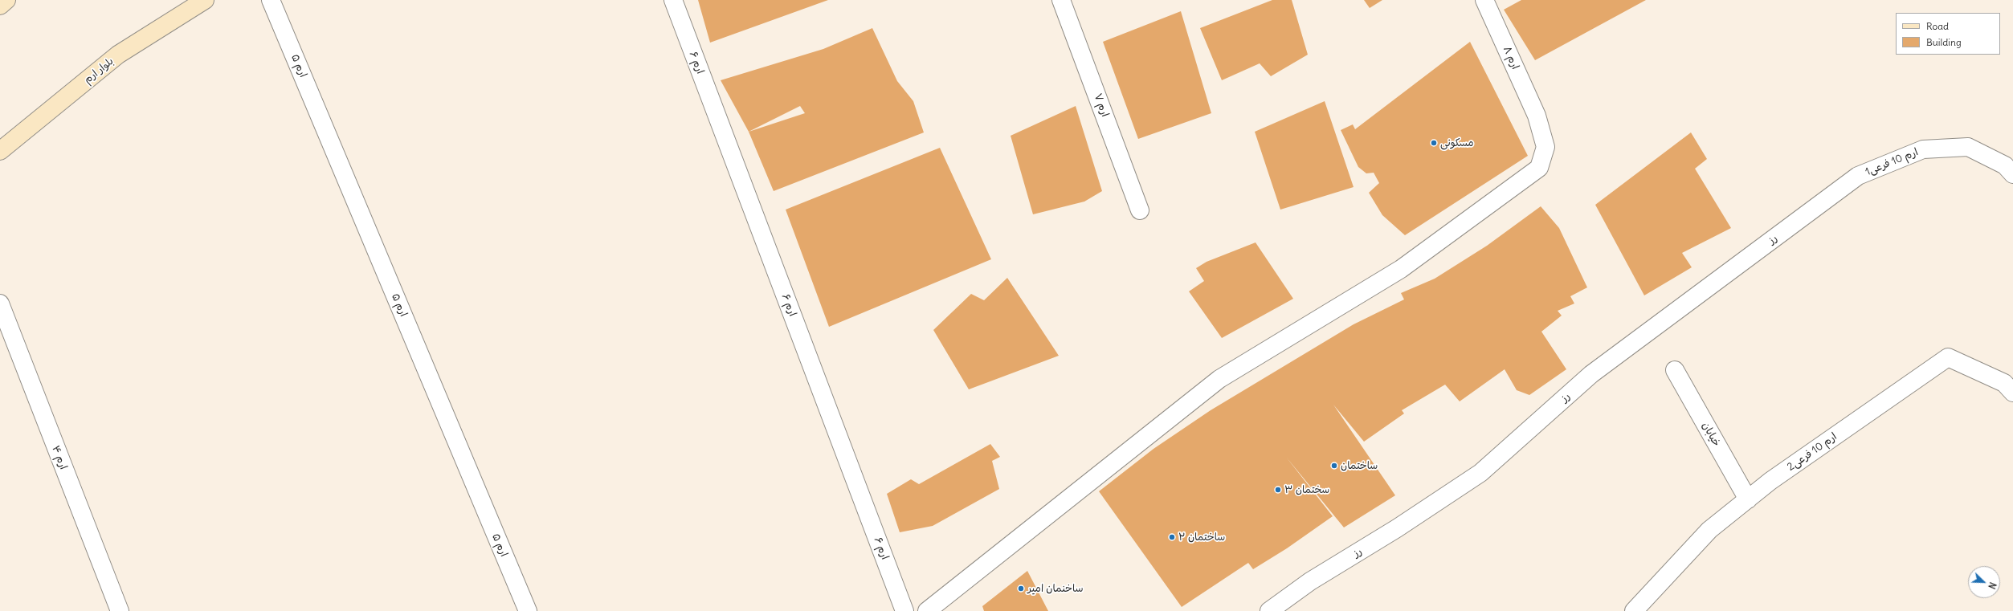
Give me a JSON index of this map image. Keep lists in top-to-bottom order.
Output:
{
  "streets": {
    "main road": ["بلوار ارم"],
    "street": [
      "ارم ۸",
      "ارم ۶",
      "ارم ۵",
      "ارم ۷",
      "ارم 10 فرعی1",
      "رز",
      "خیابان",
      "ارم 10 فرعی2",
      "ارم ۴"
    ]
  },
  "crossings": [
    ["ارم 10 فرعی1", "رز"],
    ["خیابان", "ارم 10 فرعی2"]
  ],
  "places": [
    "مسکونی",
    "ساختمان",
    "سختمان ۳",
    "ساختمان ۲",
    "ساخنمان امیر"
  ],
  "legend": ["Road", "Building"],
  "north": "bottom right"
}
